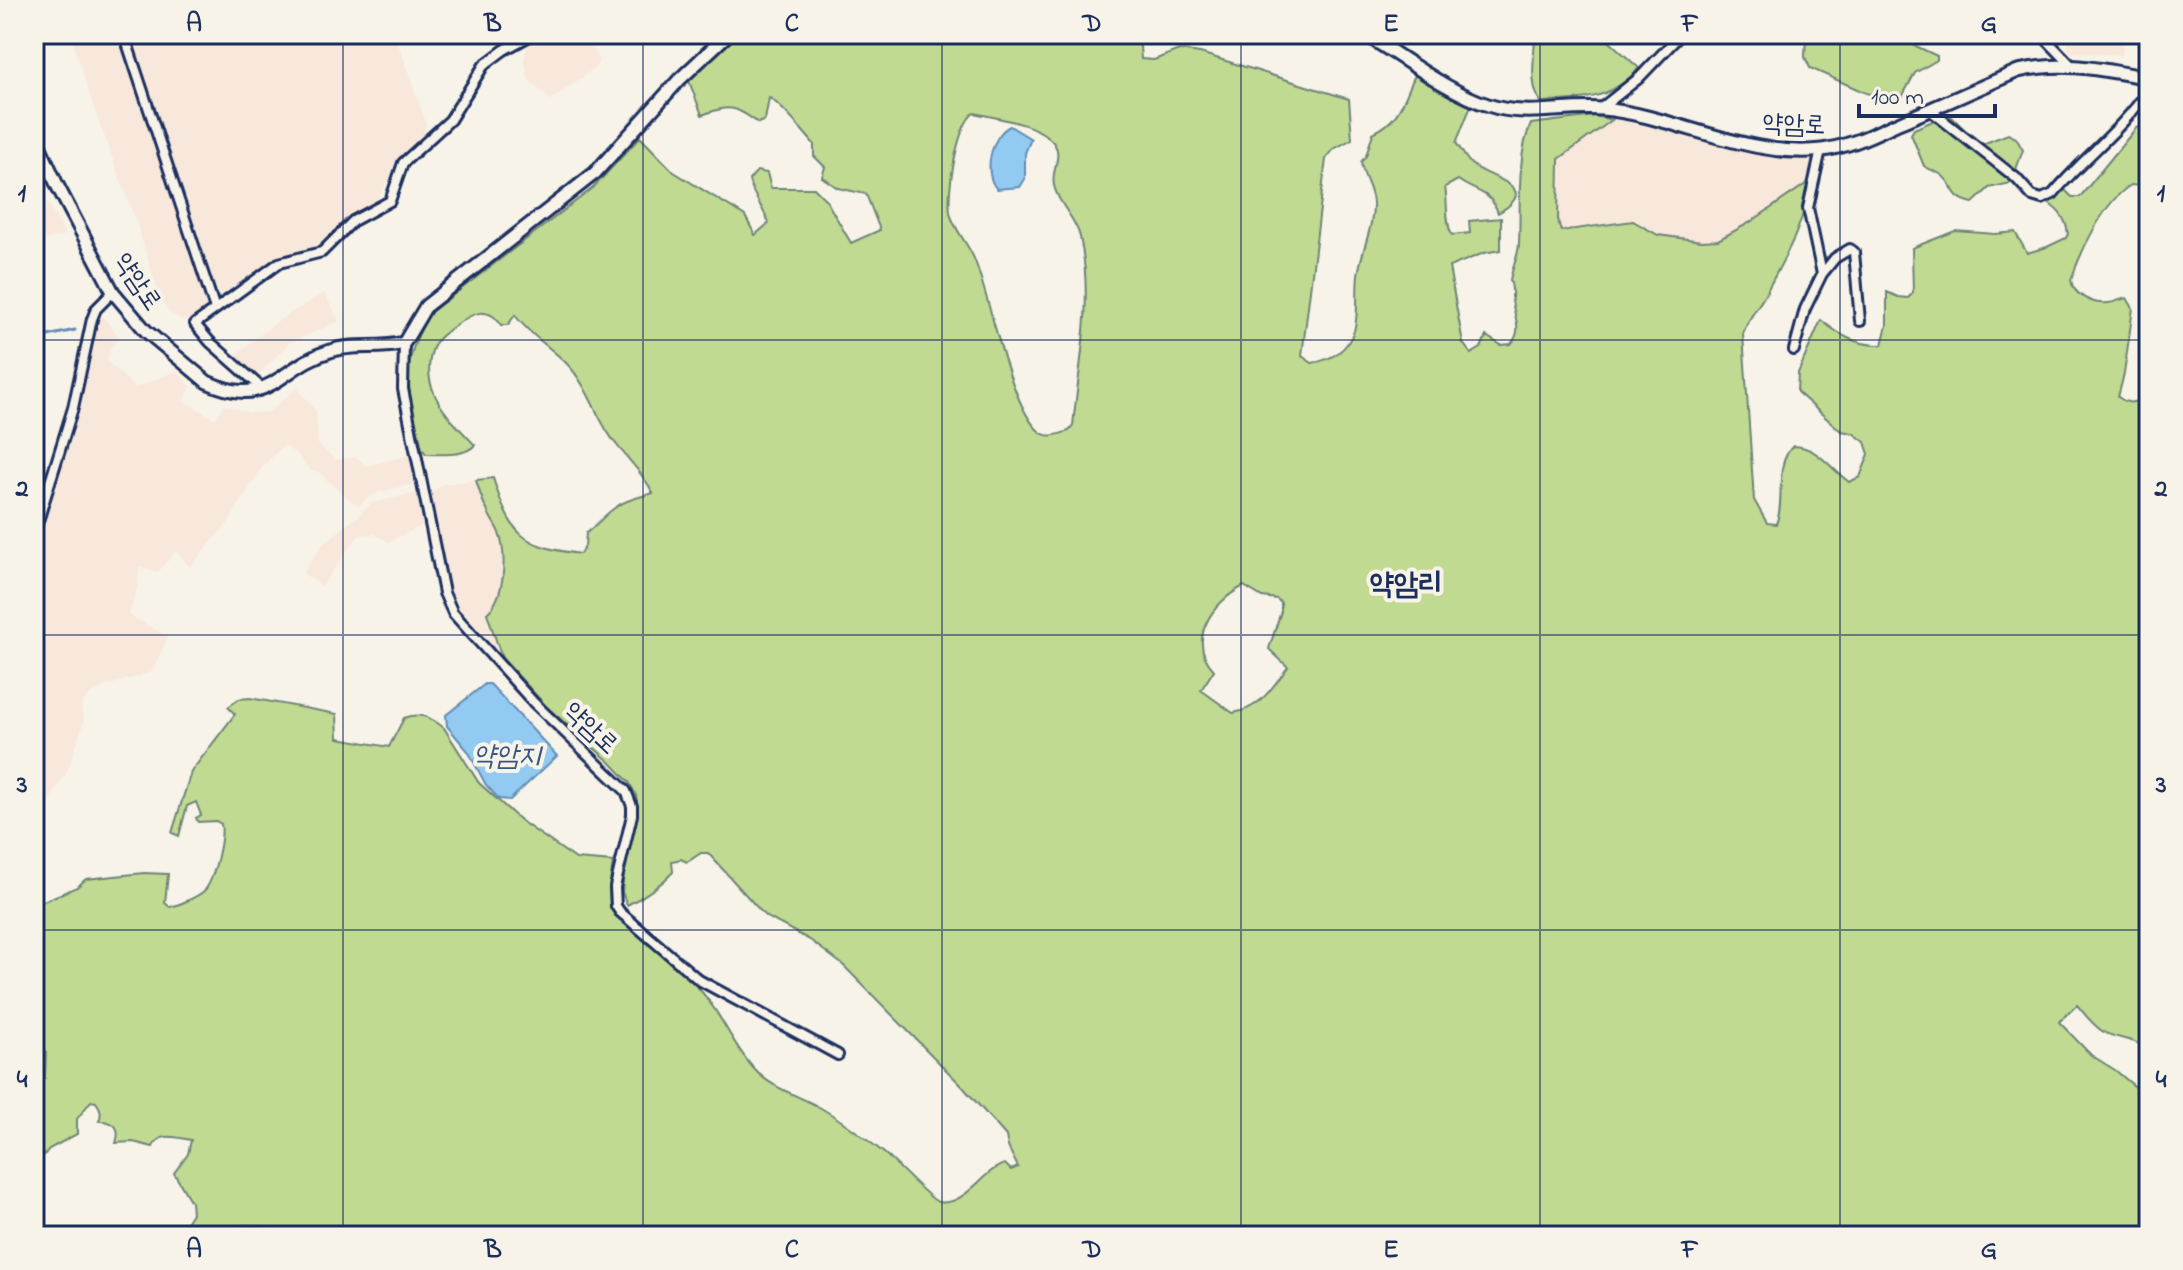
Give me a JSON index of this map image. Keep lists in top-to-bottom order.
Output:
{
  "streets": {
    "street": ["약암로"]
  },
  "districts": ["약암리"],
  "water": ["약암지"],
  "scale_bar": "100 m",
  "grid": {
    "columns": [
      "A",
      "B",
      "C",
      "D",
      "E",
      "F",
      "G"
    ],
    "rows": [
      "1",
      "2",
      "3",
      "4"
    ]
  }
}
